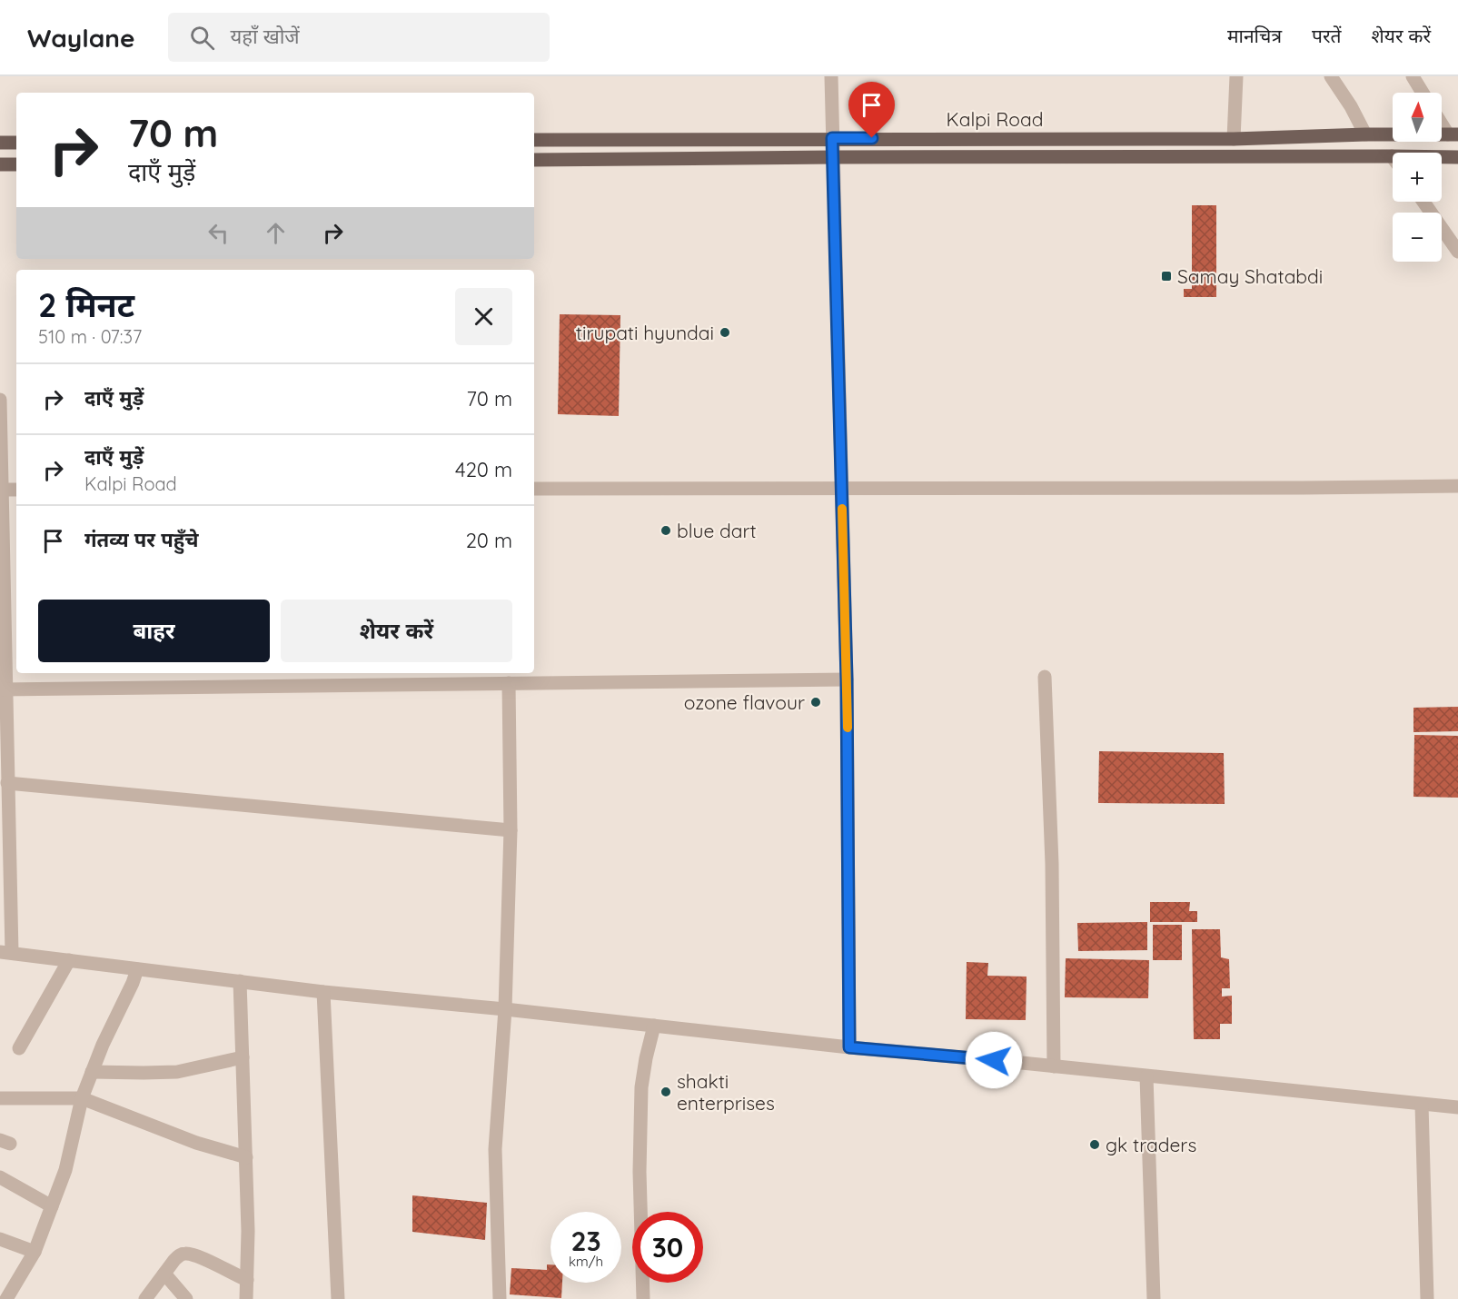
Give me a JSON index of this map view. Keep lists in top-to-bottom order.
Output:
{
  "streets": {
    "main road": ["Kalpi Road"]
  },
  "places": {
    "transit": ["Samay Shatabdi"],
    "other": [
      "tirupati hyundai",
      "blue dart",
      "ozone flavour",
      "shakti enterprises",
      "gk traders"
    ]
  },
  "north": "top",
  "page": {
    "header": "Waylane",
    "search": "यहाँ खोजें",
    "nav": ["मानचित्र", "परतें", "शेयर करें"],
    "map_buttons": ["+", "−"],
    "turn": ["70 m", "दाएँ मुड़ें"],
    "heading": ["2 मिनट", "510 m · 07:37"],
    "list": [
      {
        "name": "दाएँ मुड़ें",
        "value": "70 m"
      },
      {
        "name": "दाएँ मुड़ें",
        "note": "Kalpi Road",
        "value": "420 m"
      },
      {
        "name": "गंतव्य पर पहुँचे",
        "value": "20 m"
      }
    ],
    "buttons": ["बाहर", "शेयर करें"],
    "speed": "23 km/h",
    "limit": "30"
  }
}
